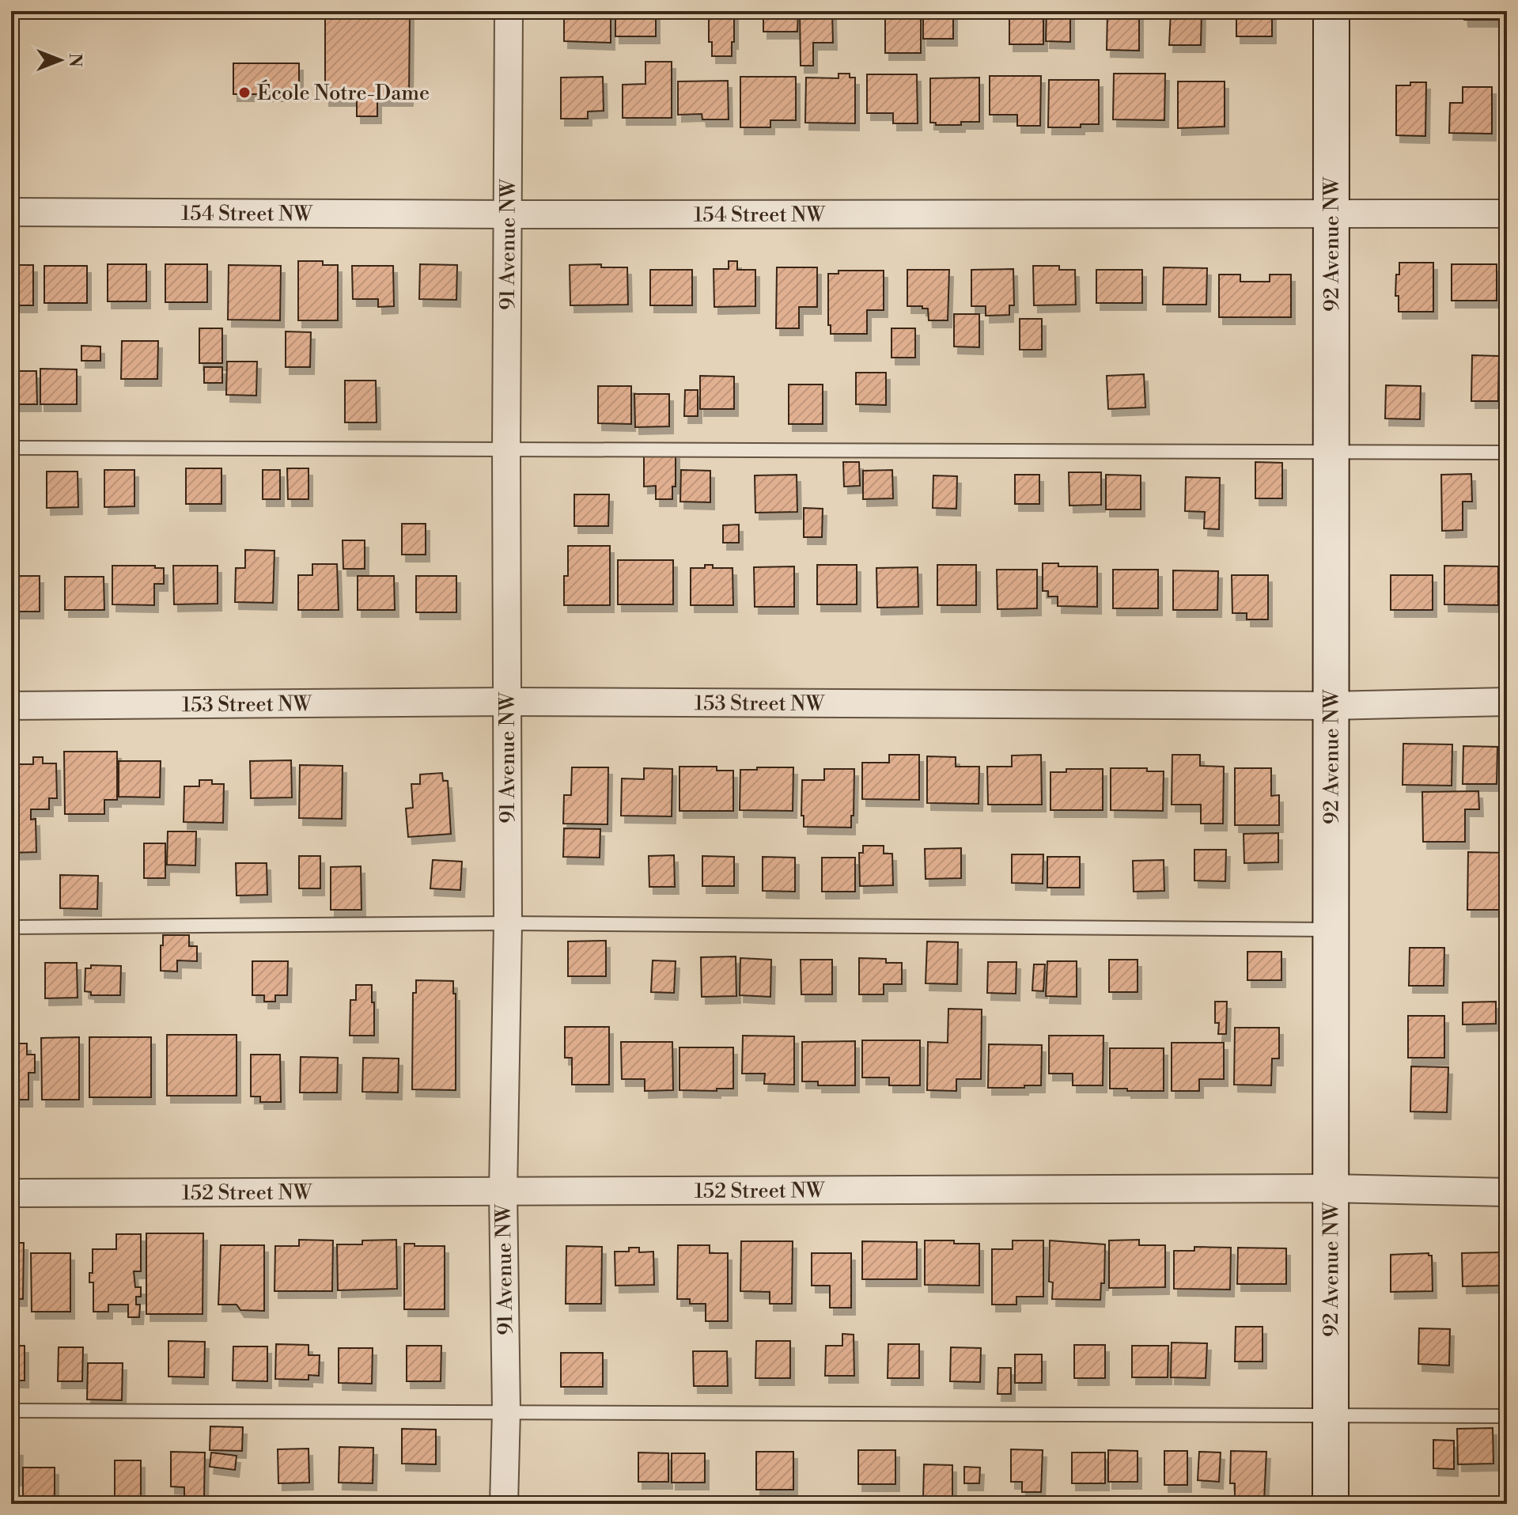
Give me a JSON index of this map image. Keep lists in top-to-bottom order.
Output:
{
  "streets": {
    "street": [
      "154 Street NW",
      "91 Avenue NW",
      "92 Avenue NW",
      "153 Street NW",
      "152 Street NW"
    ]
  },
  "crossings": [
    ["154 Street NW", "91 Avenue NW"],
    ["154 Street NW", "92 Avenue NW"],
    ["91 Avenue NW", "153 Street NW"],
    ["91 Avenue NW", "152 Street NW"],
    ["92 Avenue NW", "153 Street NW"],
    ["92 Avenue NW", "152 Street NW"]
  ],
  "places": ["École Notre-Dame"],
  "north": "right"
}
